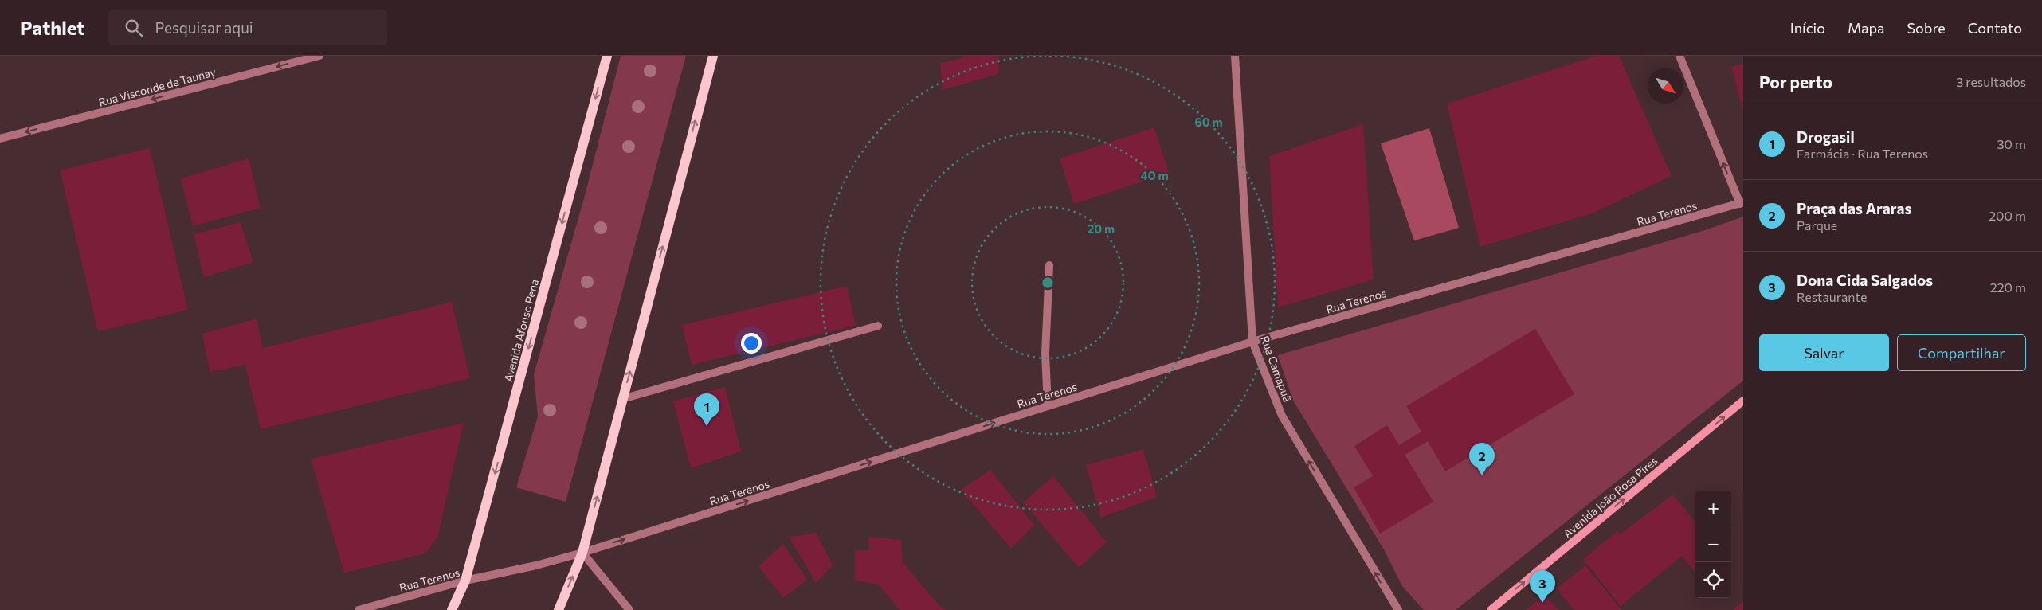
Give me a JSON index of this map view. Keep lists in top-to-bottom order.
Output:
{
  "streets": {
    "main road": ["Avenida Afonso Pena"],
    "street": [
      "Rua Visconde de Taunay",
      "Rua Terenos",
      "Rua Camapuã",
      "Avenida João Rosa Pires"
    ]
  },
  "crossings": [
    ["Rua Terenos", "Avenida Afonso Pena"],
    ["Rua Terenos", "Rua Camapuã"]
  ],
  "one_way": [
    "Rua Visconde de Taunay",
    "Avenida Afonso Pena",
    "Rua Camapuã",
    "Avenida João Rosa Pires"
  ],
  "north": "bottom right",
  "page": {
    "header": "Pathlet",
    "search": "Pesquisar aqui",
    "nav": [
      "Início",
      "Mapa",
      "Sobre",
      "Contato"
    ],
    "heading": ["Por perto", "3 resultados"],
    "list": [
      {
        "mark": "1",
        "name": "Drogasil",
        "note": "Farmácia · Rua Terenos",
        "value": "30 m"
      },
      {
        "mark": "2",
        "name": "Praça das Araras",
        "note": "Parque",
        "value": "200 m"
      },
      {
        "mark": "3",
        "name": "Dona Cida Salgados",
        "note": "Restaurante",
        "value": "220 m"
      }
    ],
    "buttons": ["Salvar", "Compartilhar"],
    "pins": ["1", "2", "3"],
    "map_buttons": ["+", "−"]
  },
  "rings": ["60 m", "40 m", "20 m"]
}
